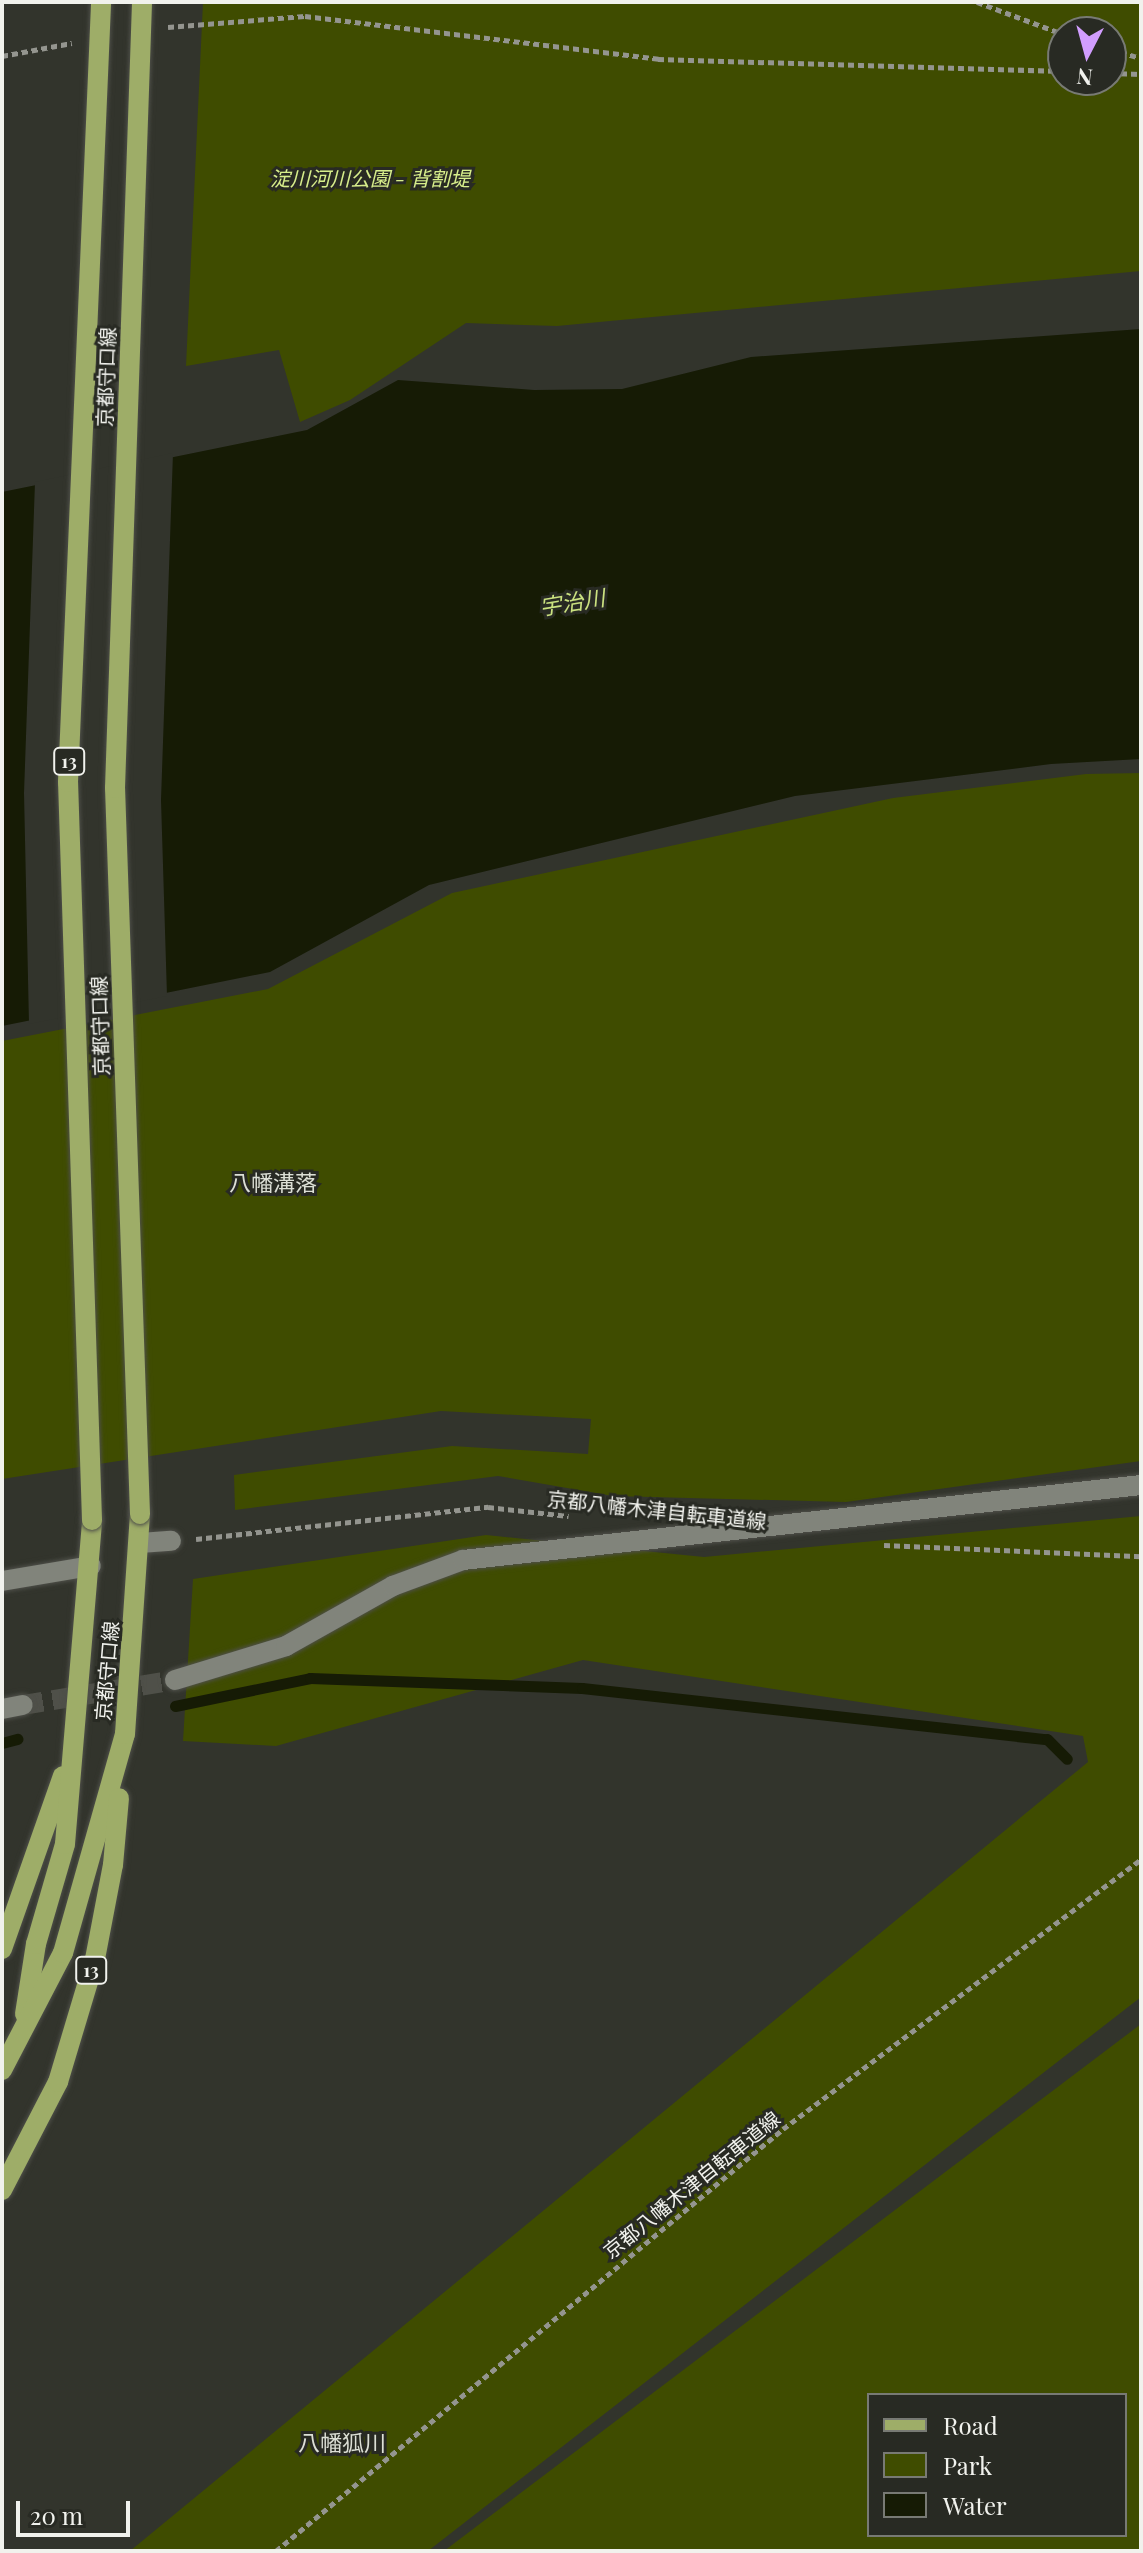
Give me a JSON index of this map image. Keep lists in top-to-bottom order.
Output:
{
  "streets": {
    "main road": ["京都守口線", "13"],
    "path": ["京都八幡木津自転車道線"]
  },
  "crossings": [
    ["京都守口線", "13"]
  ],
  "districts": ["八幡溝落", "八幡狐川"],
  "water": ["宇治川"],
  "parks": ["淀川河川公園 - 背割堤"],
  "legend": ["Road", "Park", "Water"],
  "scale_bar": "20 m",
  "north": "bottom"
}
